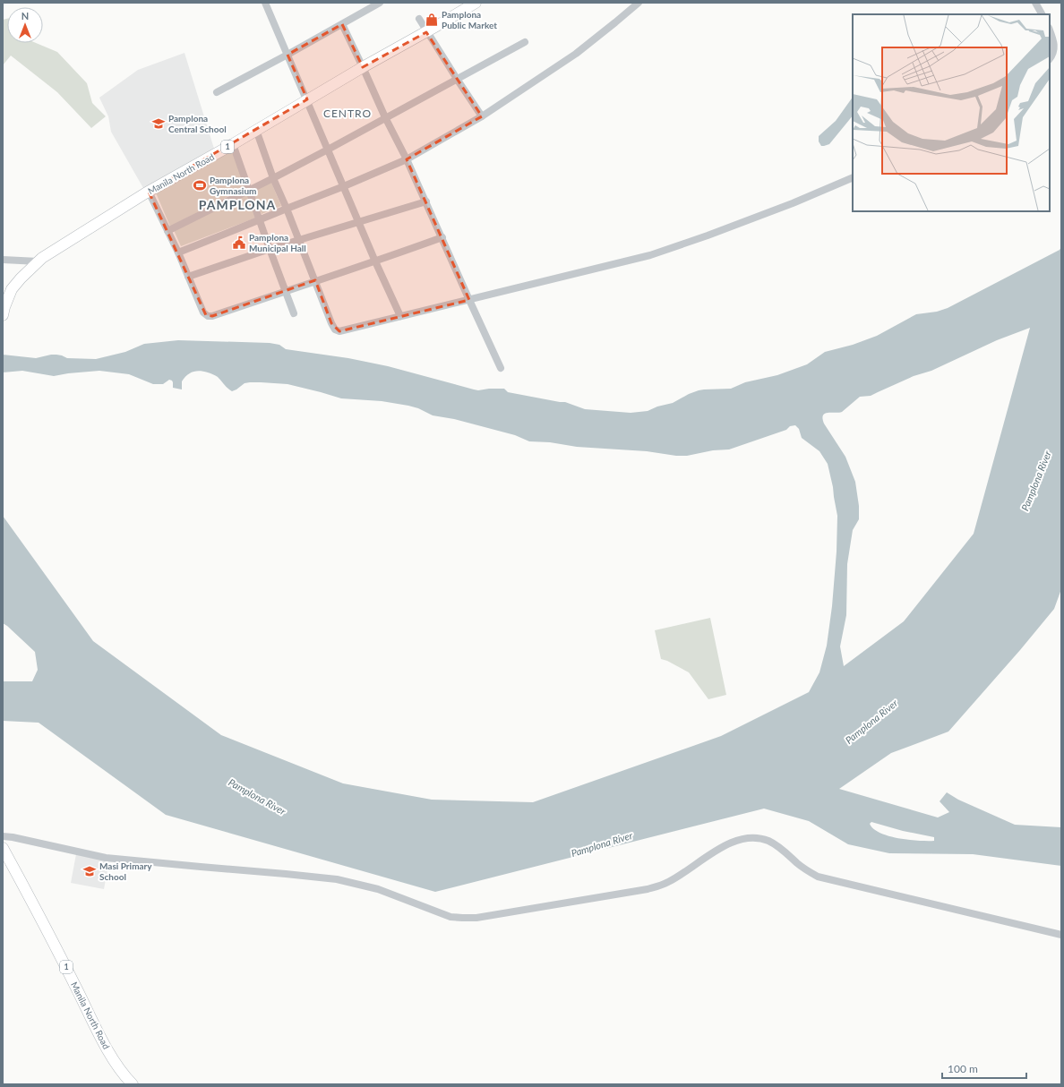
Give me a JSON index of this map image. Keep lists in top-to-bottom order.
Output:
{
  "streets": {
    "highway": ["1", "Manila North Road"]
  },
  "districts": ["CENTRO", "PAMPLONA"],
  "water": ["Pamplona River"],
  "places": {
    "shop": ["Pamplona Public Market"],
    "school or university": ["Pamplona Central School", "Masi Primary School"],
    "sports": ["Pamplona Gymnasium"],
    "public building": ["Pamplona Municipal Hall"]
  },
  "scale_bar": "100 m",
  "north": "top"
}
